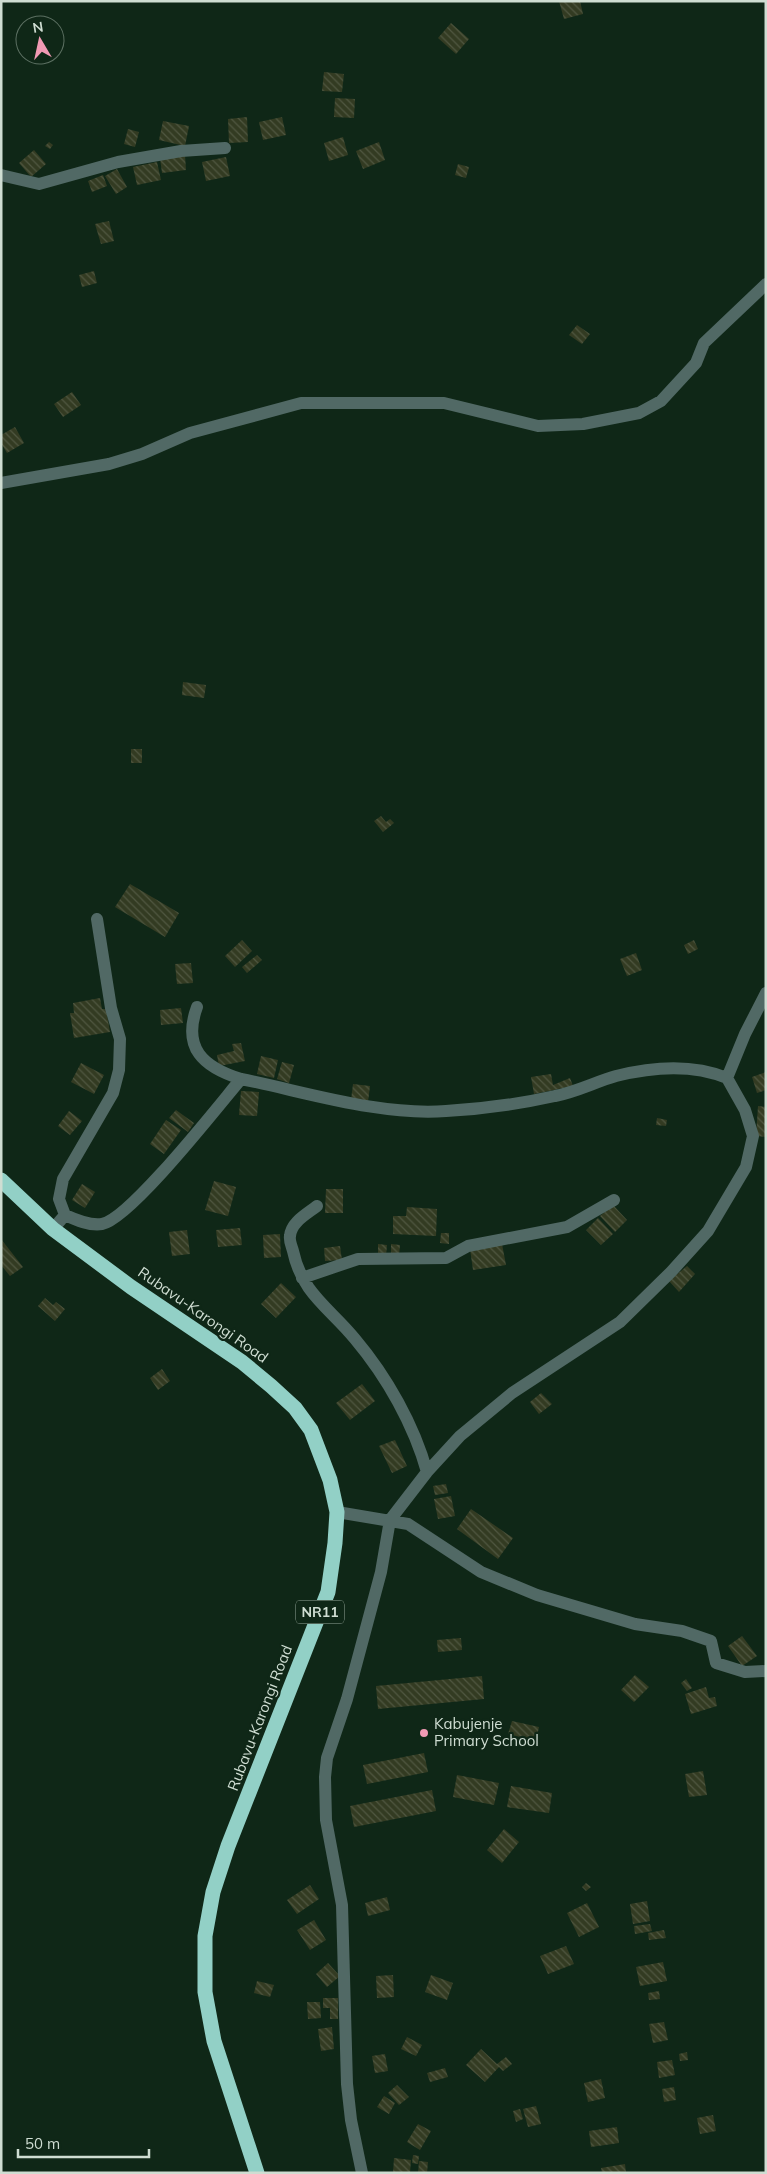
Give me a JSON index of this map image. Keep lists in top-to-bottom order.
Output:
{
  "streets": {
    "highway": ["Rubavu-Karongi Road", "NR11"]
  },
  "places": ["Kabujenje Primary School"],
  "scale_bar": "50 m",
  "north": "top"
}
